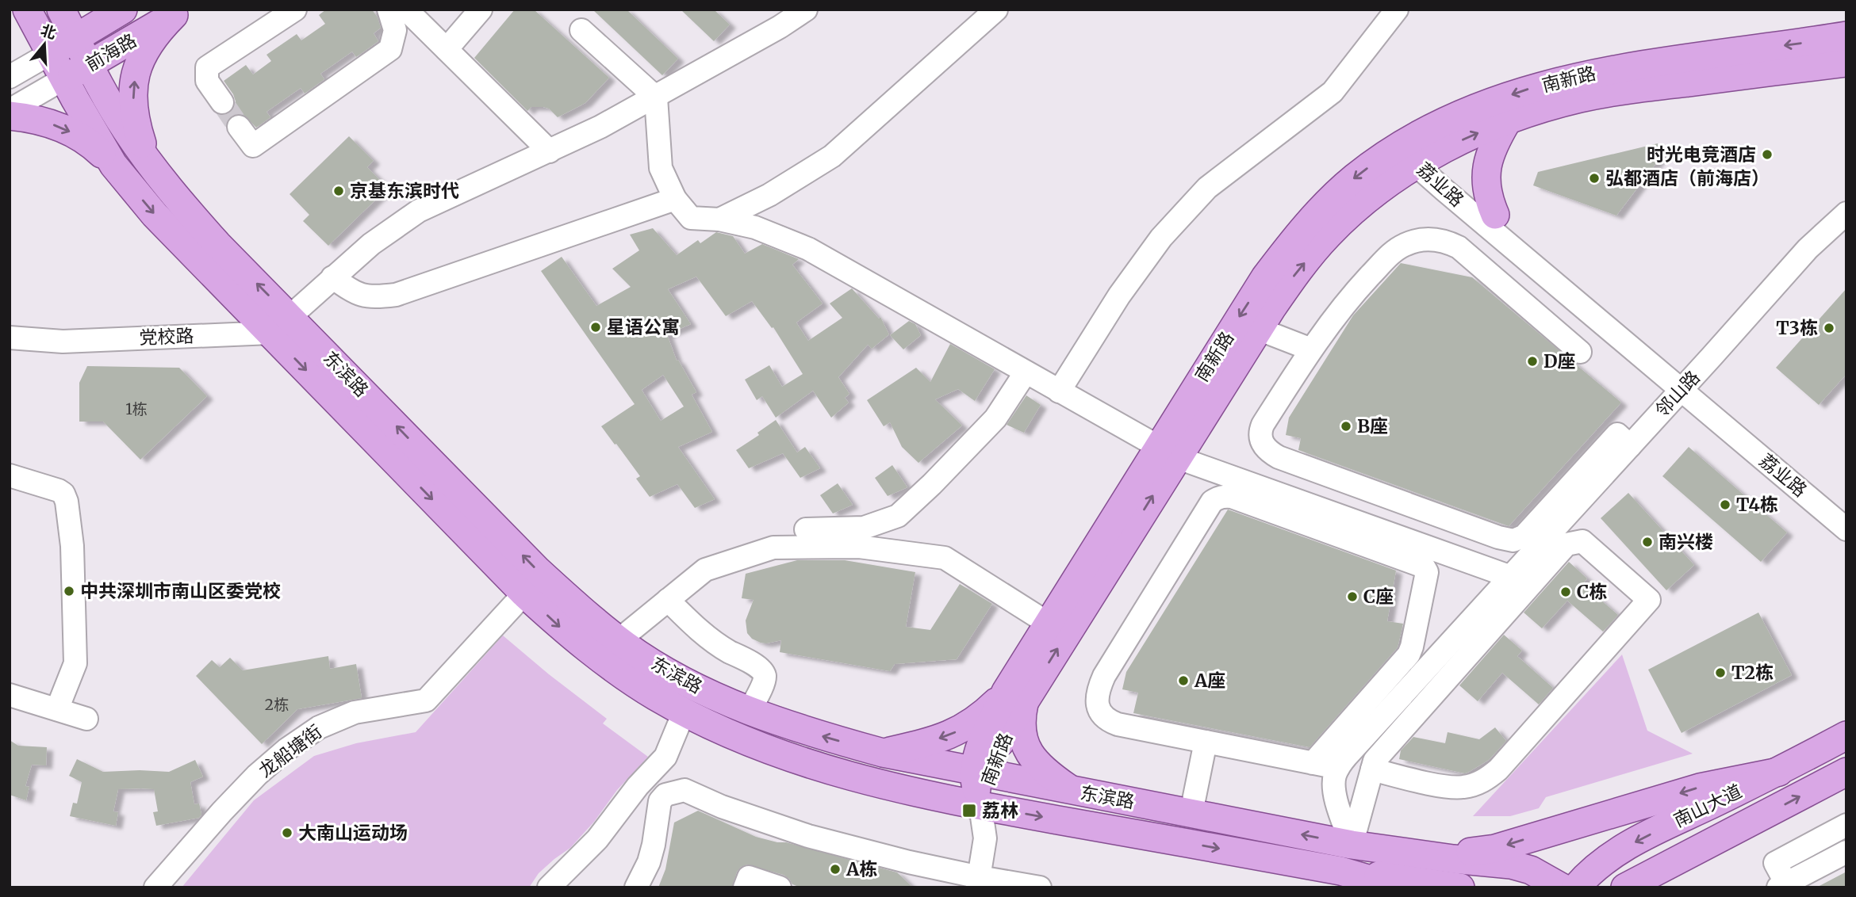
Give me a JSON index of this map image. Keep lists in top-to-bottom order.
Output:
{
  "streets": {
    "main road": [
      "前海路",
      "南新路",
      "东滨路",
      "南山大道"
    ],
    "street": [
      "荔业路",
      "党校路",
      "邻山路",
      "龙船塘街"
    ]
  },
  "crossings": [
    ["前海路", "东滨路"],
    ["南新路", "荔业路"],
    ["南新路", "东滨路"],
    ["荔业路", "邻山路"],
    ["党校路", "东滨路"],
    ["东滨路", "龙船塘街"]
  ],
  "places": {
    "other": [
      "时光电竞酒店",
      "弘都酒店（前海店）",
      "京基东滨时代",
      "星语公寓",
      "T3栋",
      "D座",
      "B座",
      "T4栋",
      "南兴楼",
      "中共深圳市南山区委党校",
      "C栋",
      "C座",
      "T2栋",
      "A座",
      "大南山运动场",
      "A栋"
    ],
    "transit": ["荔林"]
  },
  "house_numbers": ["1栋", "2栋"],
  "north": "top"
}
